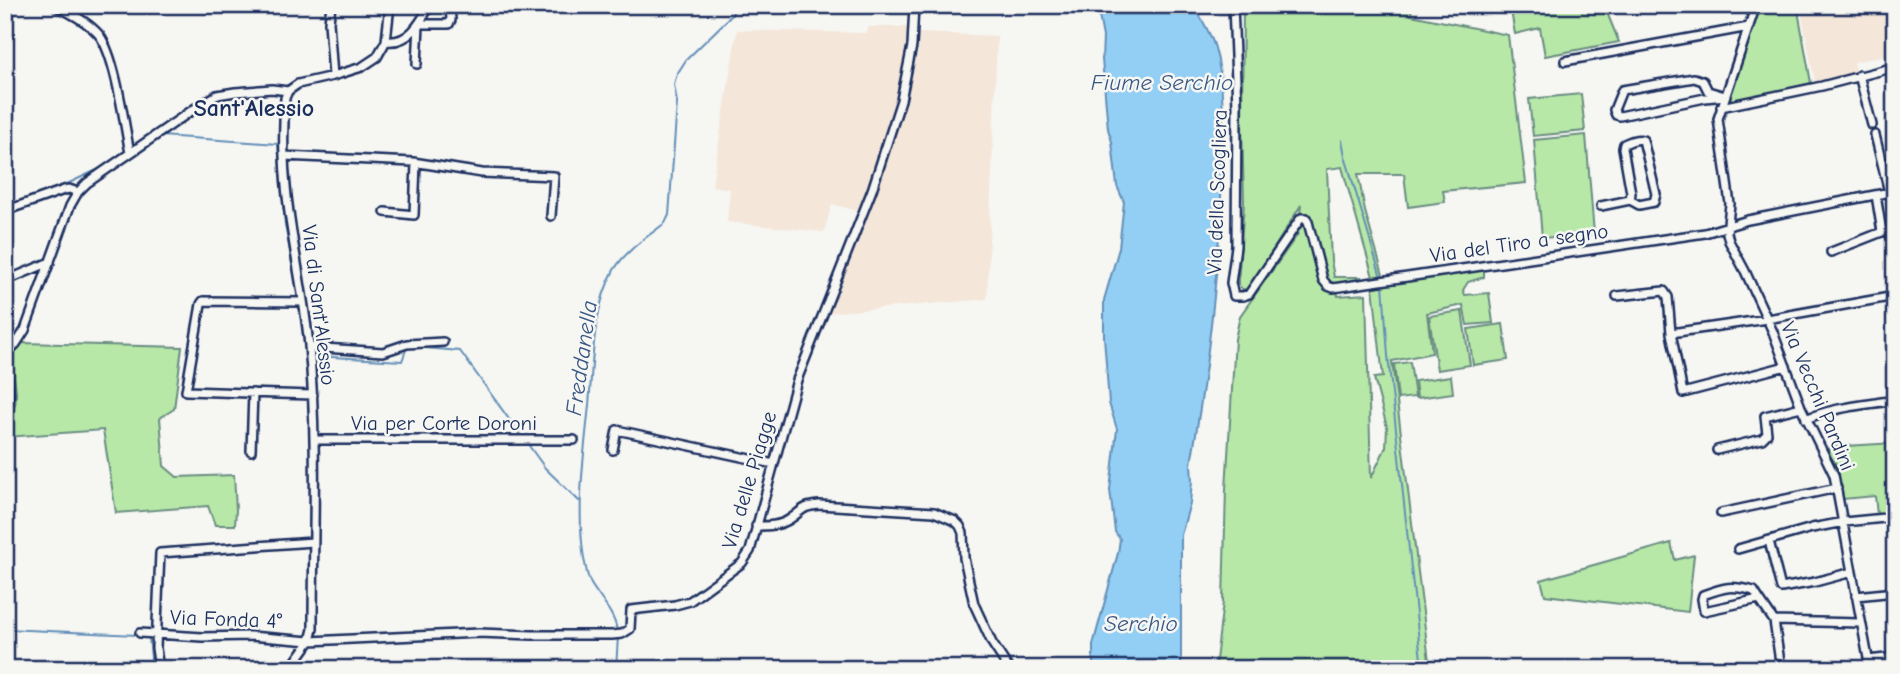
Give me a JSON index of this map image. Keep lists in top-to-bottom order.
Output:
{
  "streets": {
    "street": [
      "Via della Scogliera",
      "Via del Tiro a segno",
      "Via di Sant'Alessio",
      "Via Vecchi Pardini",
      "Via per Corte Doroni",
      "Via delle Piagge",
      "Via Fonda 4°"
    ]
  },
  "crossings": [
    ["Via della Scogliera", "Via del Tiro a segno"],
    ["Via del Tiro a segno", "Via Vecchi Pardini"],
    ["Via di Sant'Alessio", "Via per Corte Doroni"],
    ["Via di Sant'Alessio", "Via delle Piagge"],
    ["Via di Sant'Alessio", "Via Fonda 4°"],
    ["Via delle Piagge", "Via Fonda 4°"]
  ],
  "districts": ["Sant'Alessio"],
  "water": ["Fiume Serchio", "Freddanella", "Serchio"]
}
